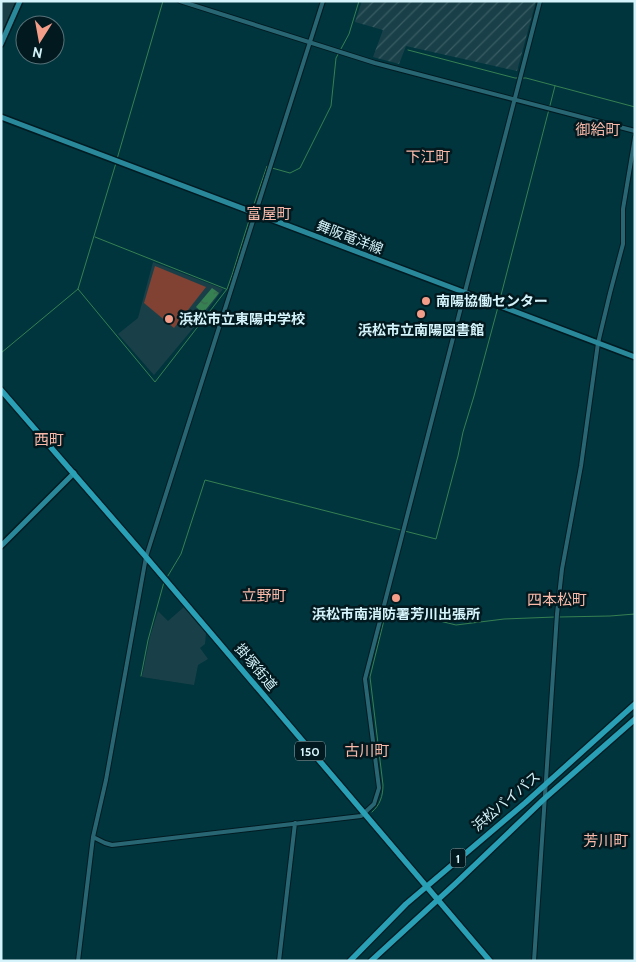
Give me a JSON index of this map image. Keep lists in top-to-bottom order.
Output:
{
  "streets": {
    "highway": [
      "掛塚街道",
      "150",
      "浜松バイパス",
      "1"
    ],
    "main road": ["舞阪竜洋線"]
  },
  "crossings": [
    ["掛塚街道", "浜松バイパス"]
  ],
  "districts": [
    "御給町",
    "下江町",
    "富屋町",
    "西町",
    "立野町",
    "四本松町",
    "古川町",
    "芳川町"
  ],
  "places": [
    "南陽協働センター",
    "浜松市立南陽図書館",
    "浜松市立東陽中学校",
    "浜松市南消防署芳川出張所"
  ],
  "north": "bottom"
}
